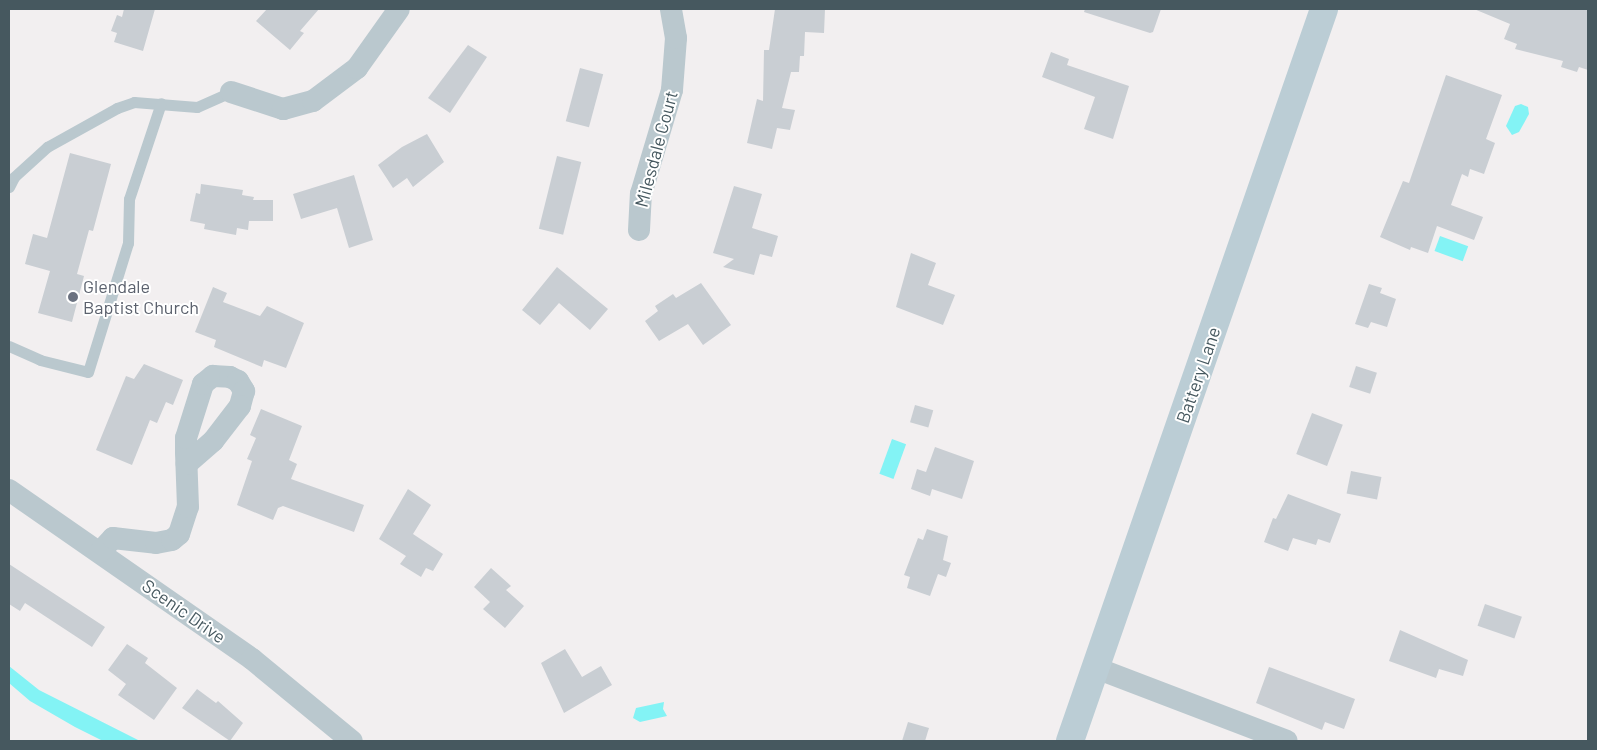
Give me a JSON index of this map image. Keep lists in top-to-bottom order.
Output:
{
  "streets": {
    "main road": ["Battery Lane"],
    "street": ["Milesdale Court", "Scenic Drive"]
  },
  "places": ["Glendale Baptist Church"]
}
